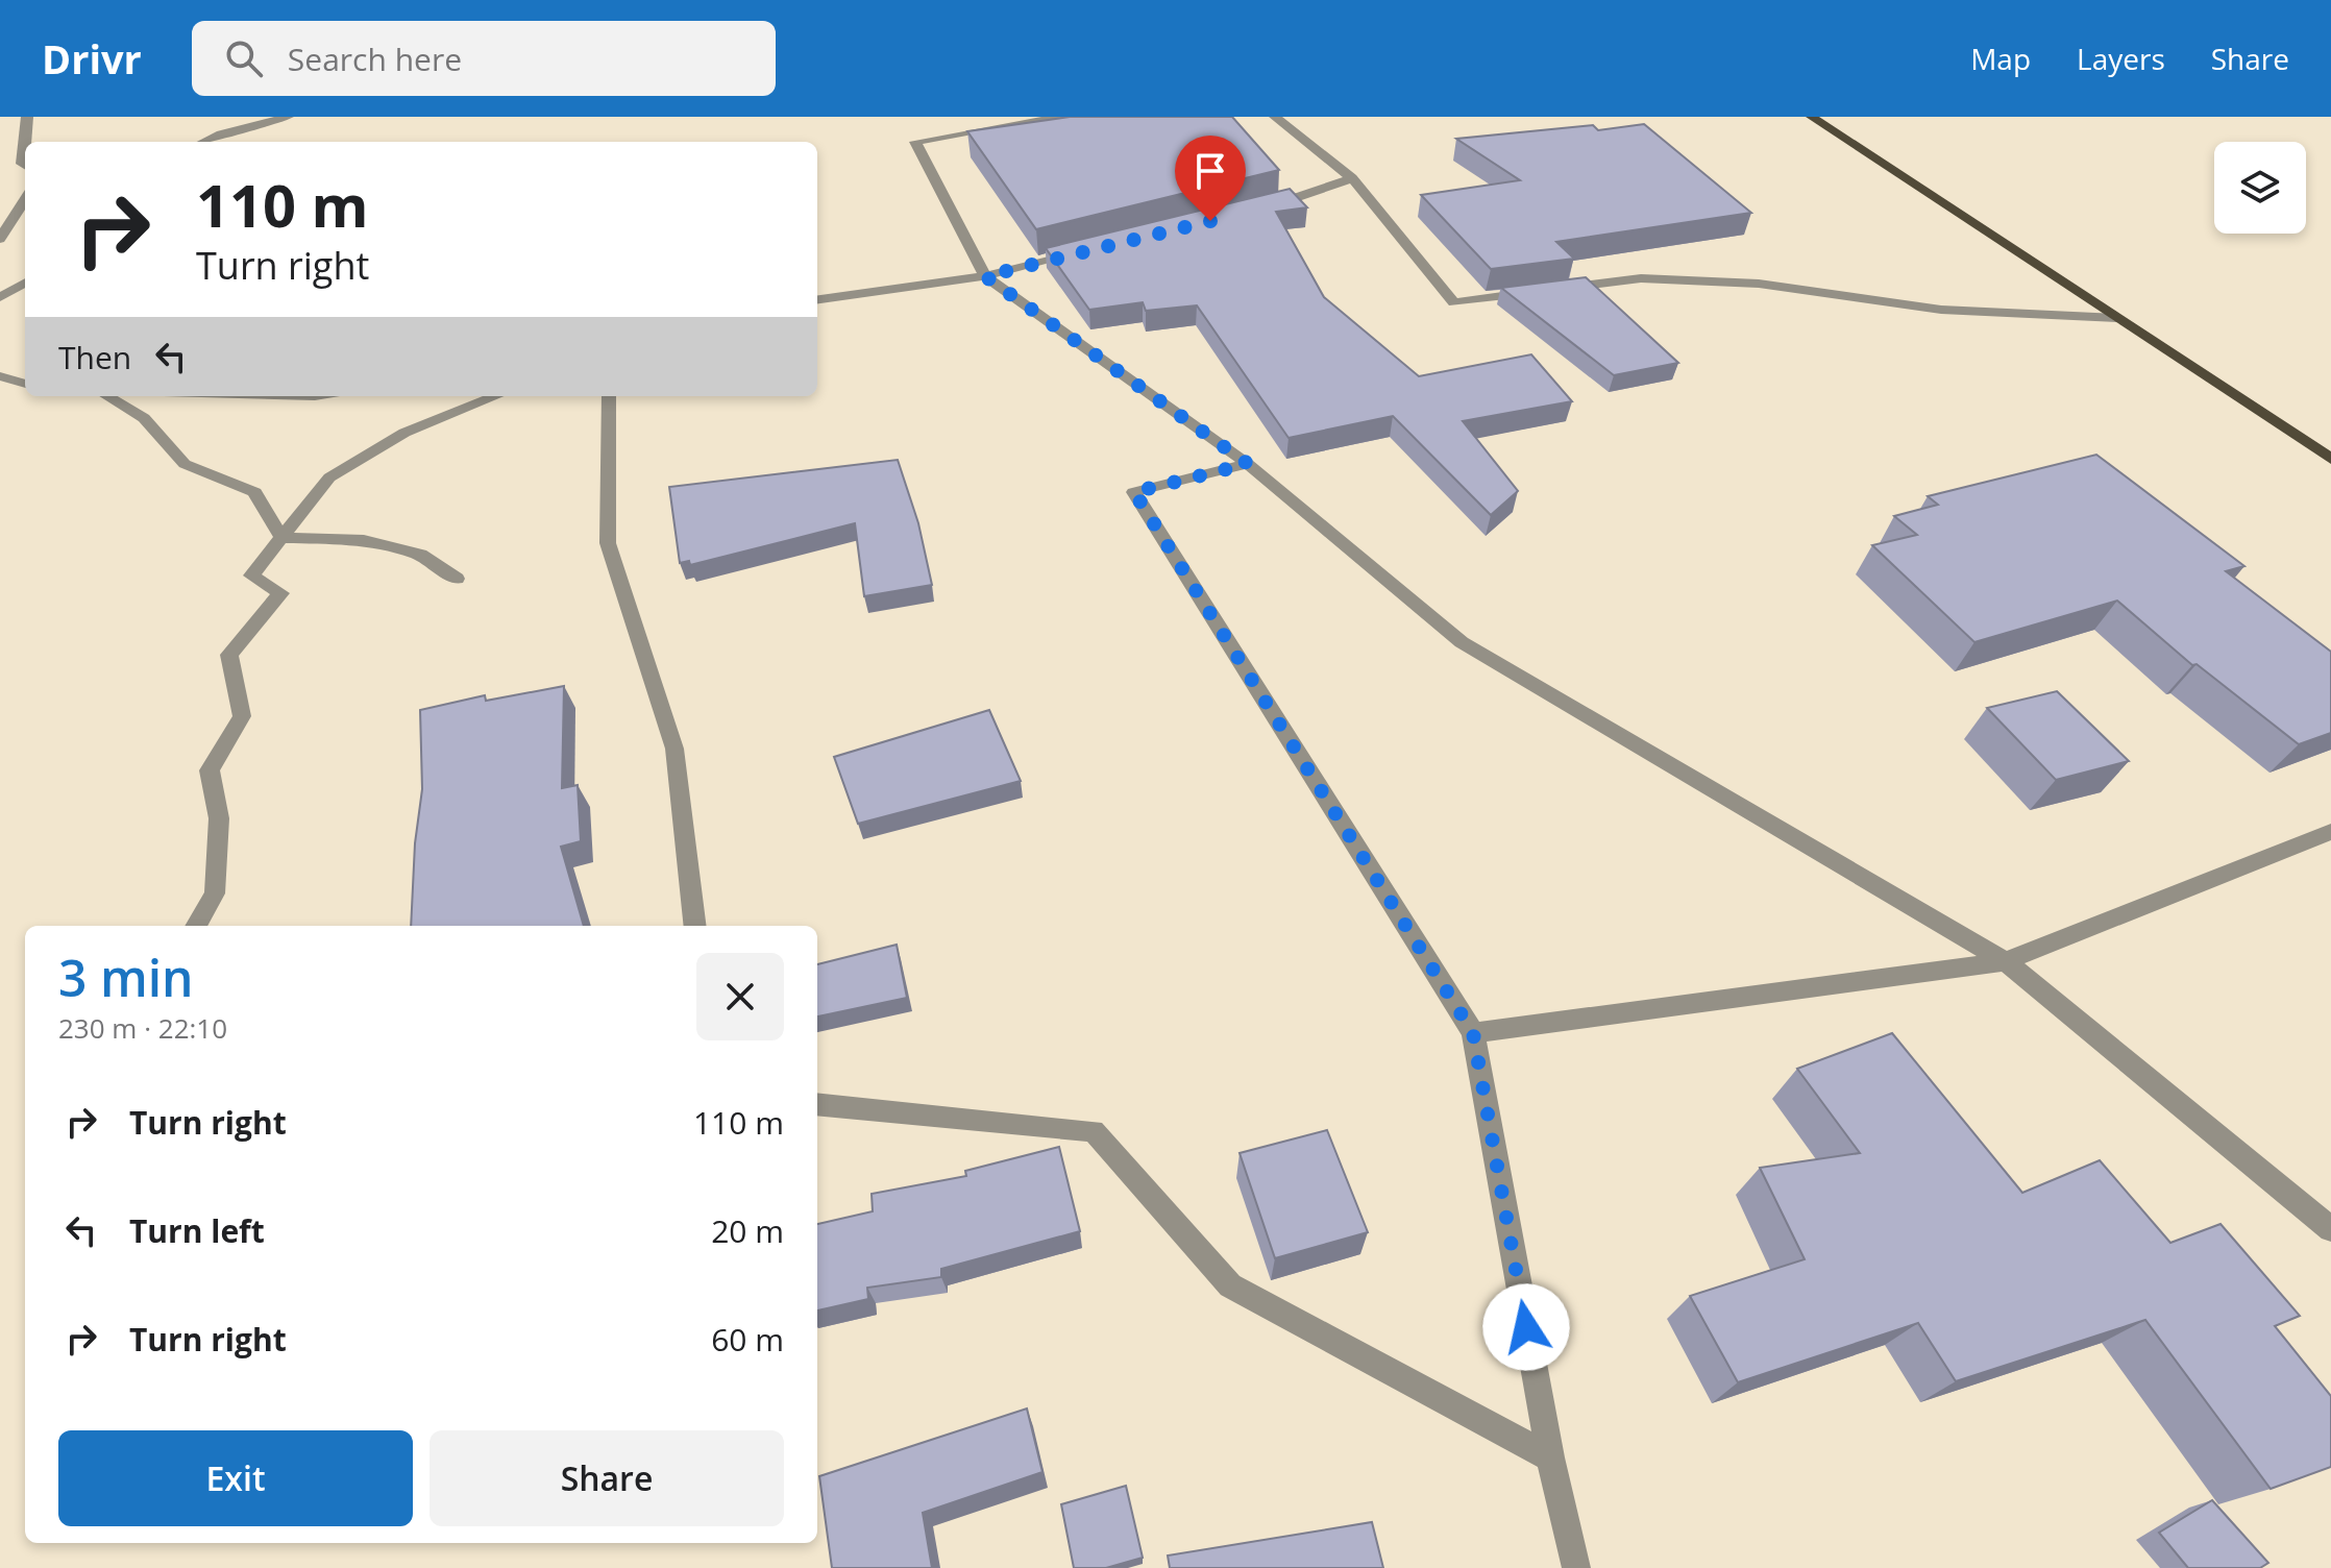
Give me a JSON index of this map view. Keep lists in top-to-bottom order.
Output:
{
  "page": {
    "header": "Drivr",
    "search": "Search here",
    "nav": ["Map", "Layers", "Share"],
    "turn": ["110 m", "Turn right"],
    "then": "Then",
    "heading": ["3 min", "230 m · 22:10"],
    "list": [
      {
        "name": "Turn right",
        "value": "110 m"
      },
      {
        "name": "Turn left",
        "value": "20 m"
      },
      {
        "name": "Turn right",
        "value": "60 m"
      }
    ],
    "buttons": ["Exit", "Share"]
  }
}
